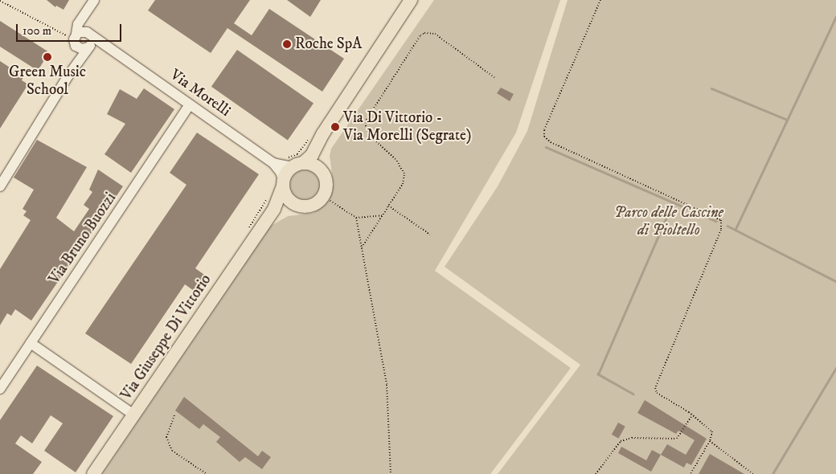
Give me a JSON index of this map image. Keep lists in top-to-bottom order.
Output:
{
  "streets": {
    "main road": ["Via Giuseppe Di Vittorio"],
    "street": ["Via Morelli", "Via Bruno Buozzi"]
  },
  "crossings": [
    ["Via Morelli", "Via Bruno Buozzi"],
    ["Via Morelli", "Via Giuseppe Di Vittorio"]
  ],
  "parks": ["Parco delle Cascine di Pioltello"],
  "places": ["Roche SpA", "Green Music School", "Via Di Vittorio - Via Morelli (Segrate)"],
  "scale_bar": "100 m"
}
